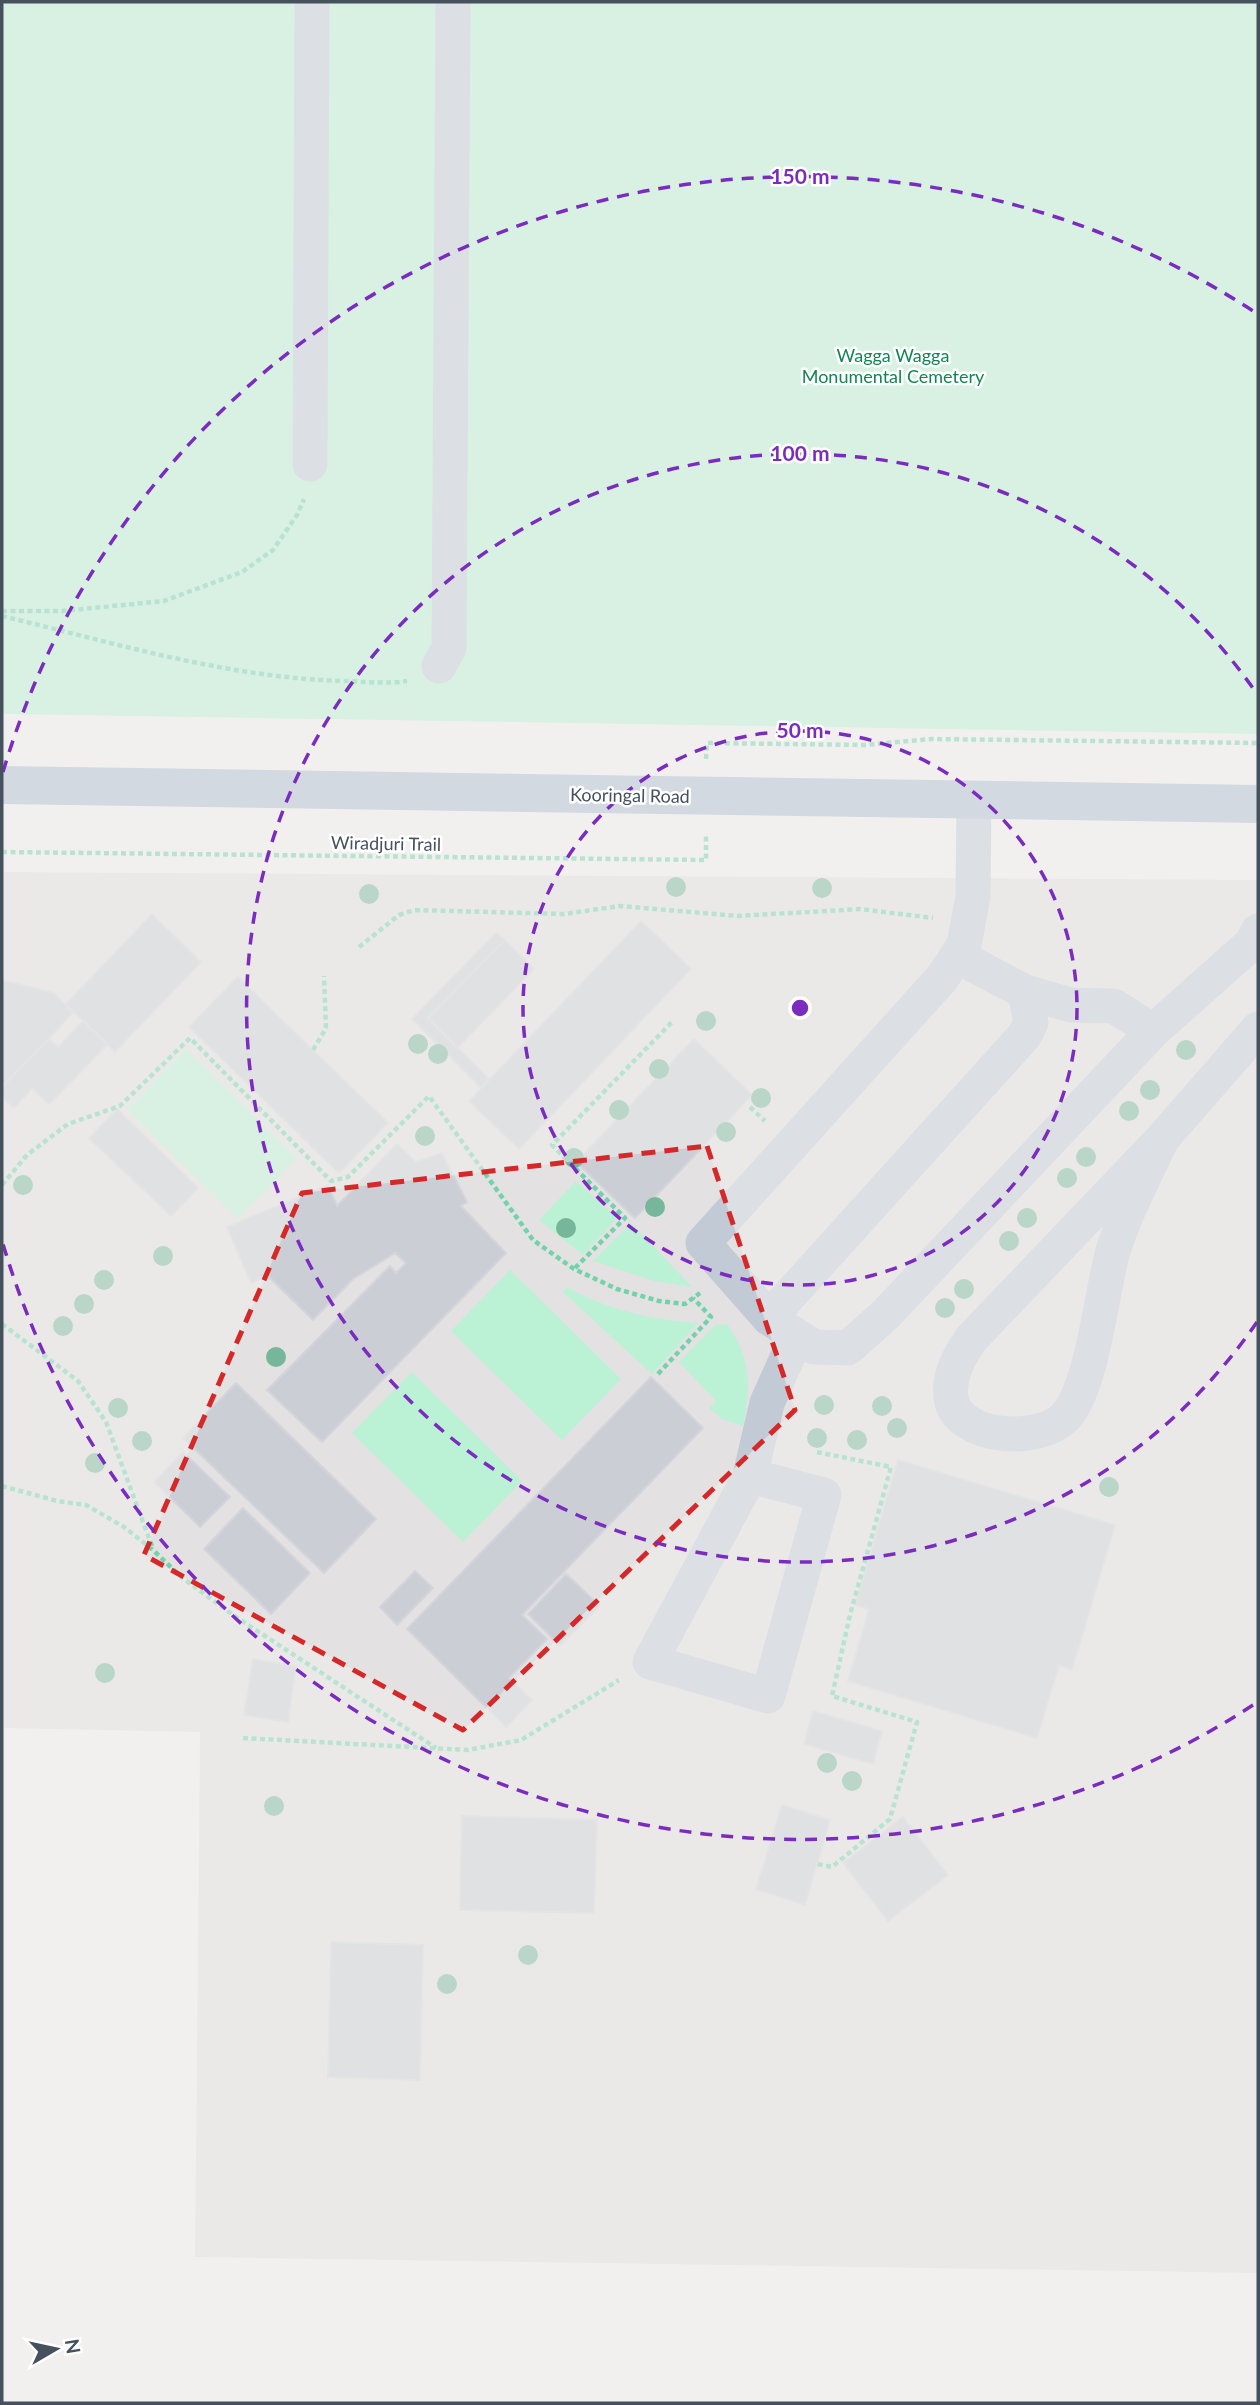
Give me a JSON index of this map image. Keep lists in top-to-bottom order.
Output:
{
  "streets": {
    "main road": ["Kooringal Road"],
    "path": ["Wiradjuri Trail"]
  },
  "crossings": [
    ["Kooringal Road", "Wiradjuri Trail"]
  ],
  "parks": ["Wagga Wagga Monumental Cemetery"],
  "north": "right",
  "rings": ["150 m", "100 m", "50 m"]
}
